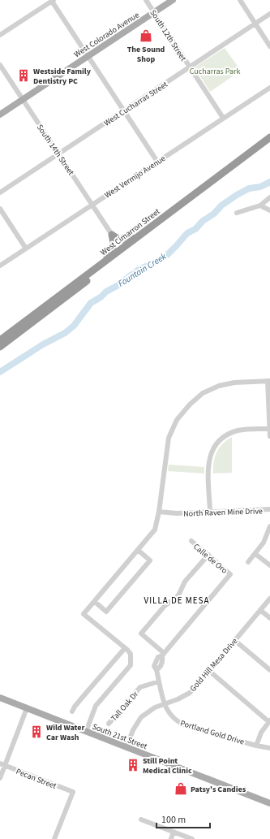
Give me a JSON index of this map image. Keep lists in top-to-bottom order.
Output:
{
  "streets": {
    "highway": ["West Cimarron Street"],
    "main road": ["West Colorado Avenue", "South 21st Street"],
    "street": [
      "South 12th Street",
      "West Cucharras Street",
      "South 14th Street",
      "West Vermijo Avenue",
      "North Raven Mine Drive",
      "Calle de Oro",
      "Gold Hill Mesa Drive",
      "Tall Oak Dr",
      "Portland Gold Drive",
      "Pecan Street"
    ]
  },
  "crossings": [
    ["West Colorado Avenue", "South 12th Street"],
    ["West Colorado Avenue", "South 14th Street"],
    ["South 12th Street", "West Cucharras Street"],
    ["South 12th Street", "West Vermijo Avenue"],
    ["West Cucharras Street", "South 14th Street"],
    ["South 14th Street", "West Vermijo Avenue"],
    ["Calle de Oro", "Portland Gold Drive"],
    ["Gold Hill Mesa Drive", "Portland Gold Drive"],
    ["Gold Hill Mesa Drive", "South 21st Street"],
    ["Tall Oak Dr", "Portland Gold Drive"]
  ],
  "districts": ["VILLA DE MESA"],
  "water": ["Fountain Creek"],
  "parks": ["Cucharras Park"],
  "places": {
    "shop": ["The Sound Shop", "Patsy's Candies"],
    "building": ["Westside Family Dentistry PC", "Wild Water Car Wash", "Still Point Medical Clinic"]
  },
  "scale_bar": "100 m"
}
